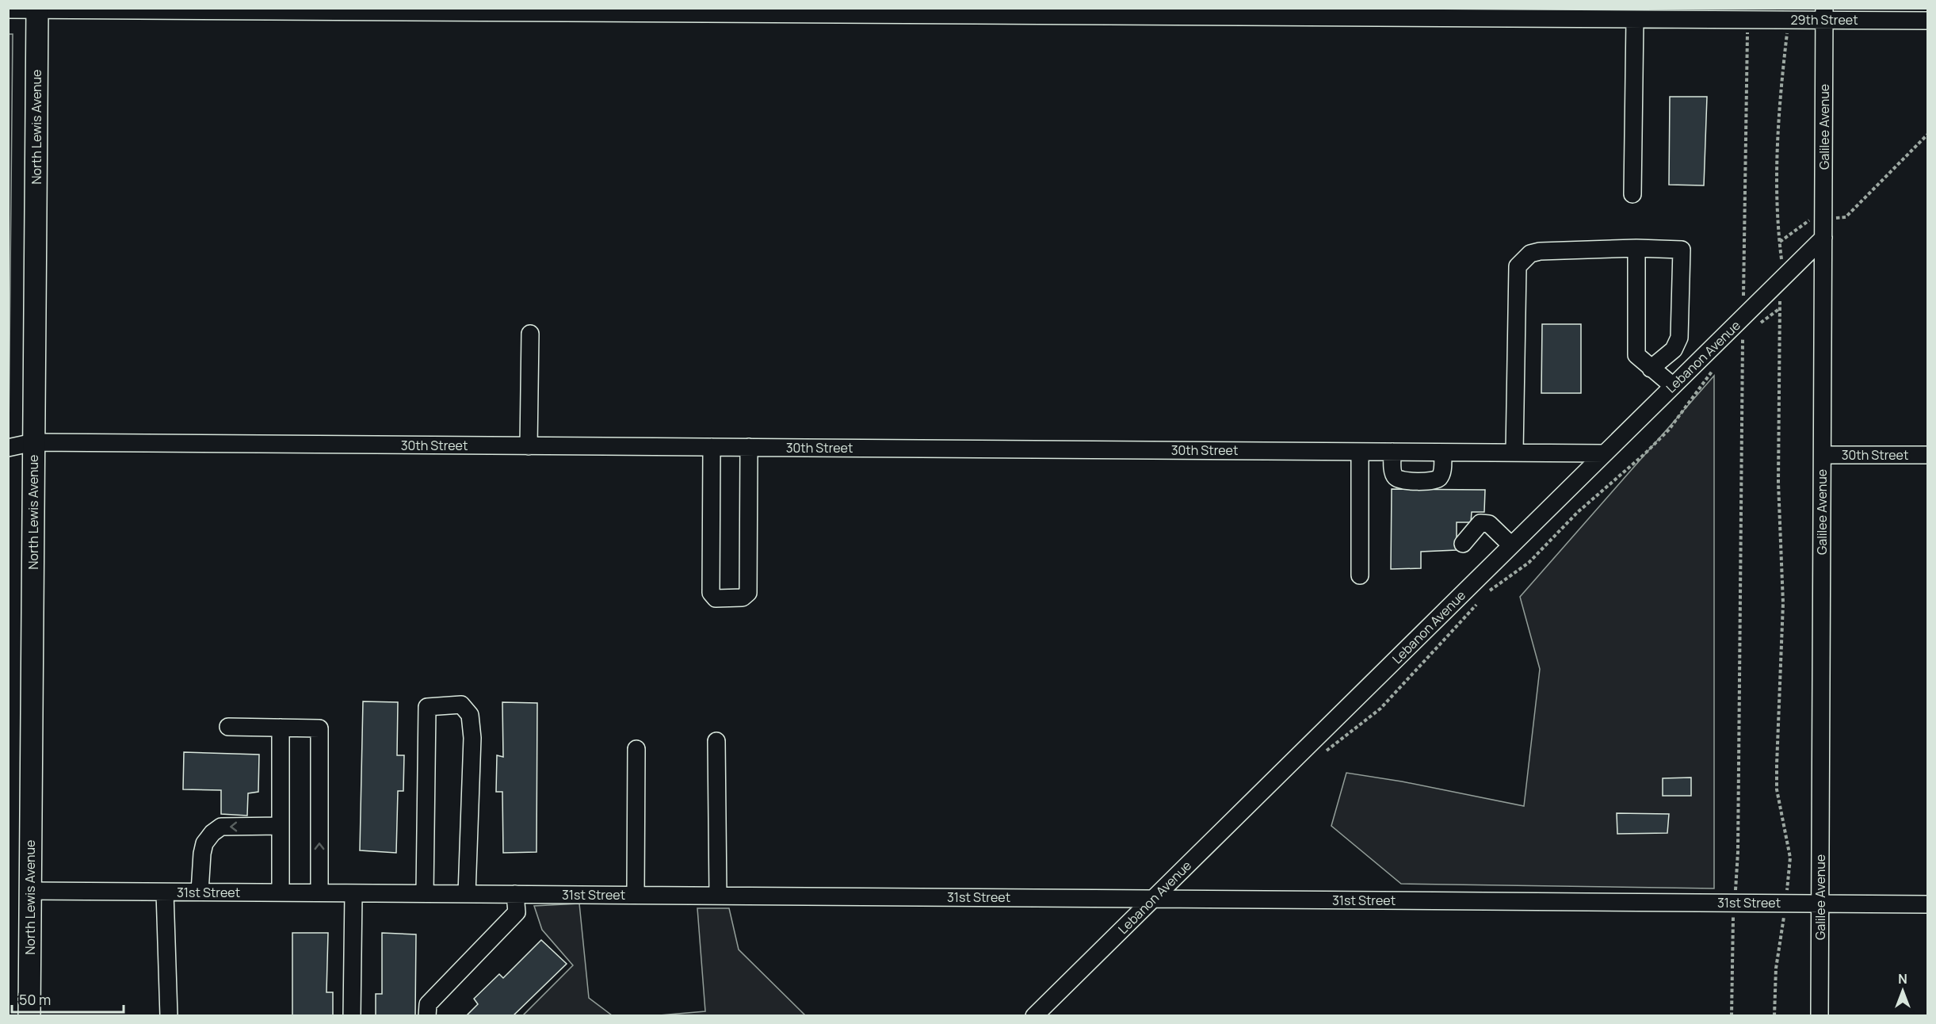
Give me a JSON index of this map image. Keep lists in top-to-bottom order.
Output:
{
  "streets": {
    "main road": ["North Lewis Avenue"],
    "street": [
      "29th Street",
      "Galilee Avenue",
      "Lebanon Avenue",
      "30th Street",
      "31st Street"
    ]
  },
  "crossings": [
    ["29th Street", "North Lewis Avenue"],
    ["29th Street", "Galilee Avenue"],
    ["North Lewis Avenue", "30th Street"],
    ["North Lewis Avenue", "31st Street"],
    ["Galilee Avenue", "Lebanon Avenue"],
    ["Galilee Avenue", "30th Street"],
    ["Galilee Avenue", "31st Street"],
    ["Lebanon Avenue", "30th Street"],
    ["Lebanon Avenue", "31st Street"]
  ],
  "scale_bar": "50 m",
  "north": "top"
}
